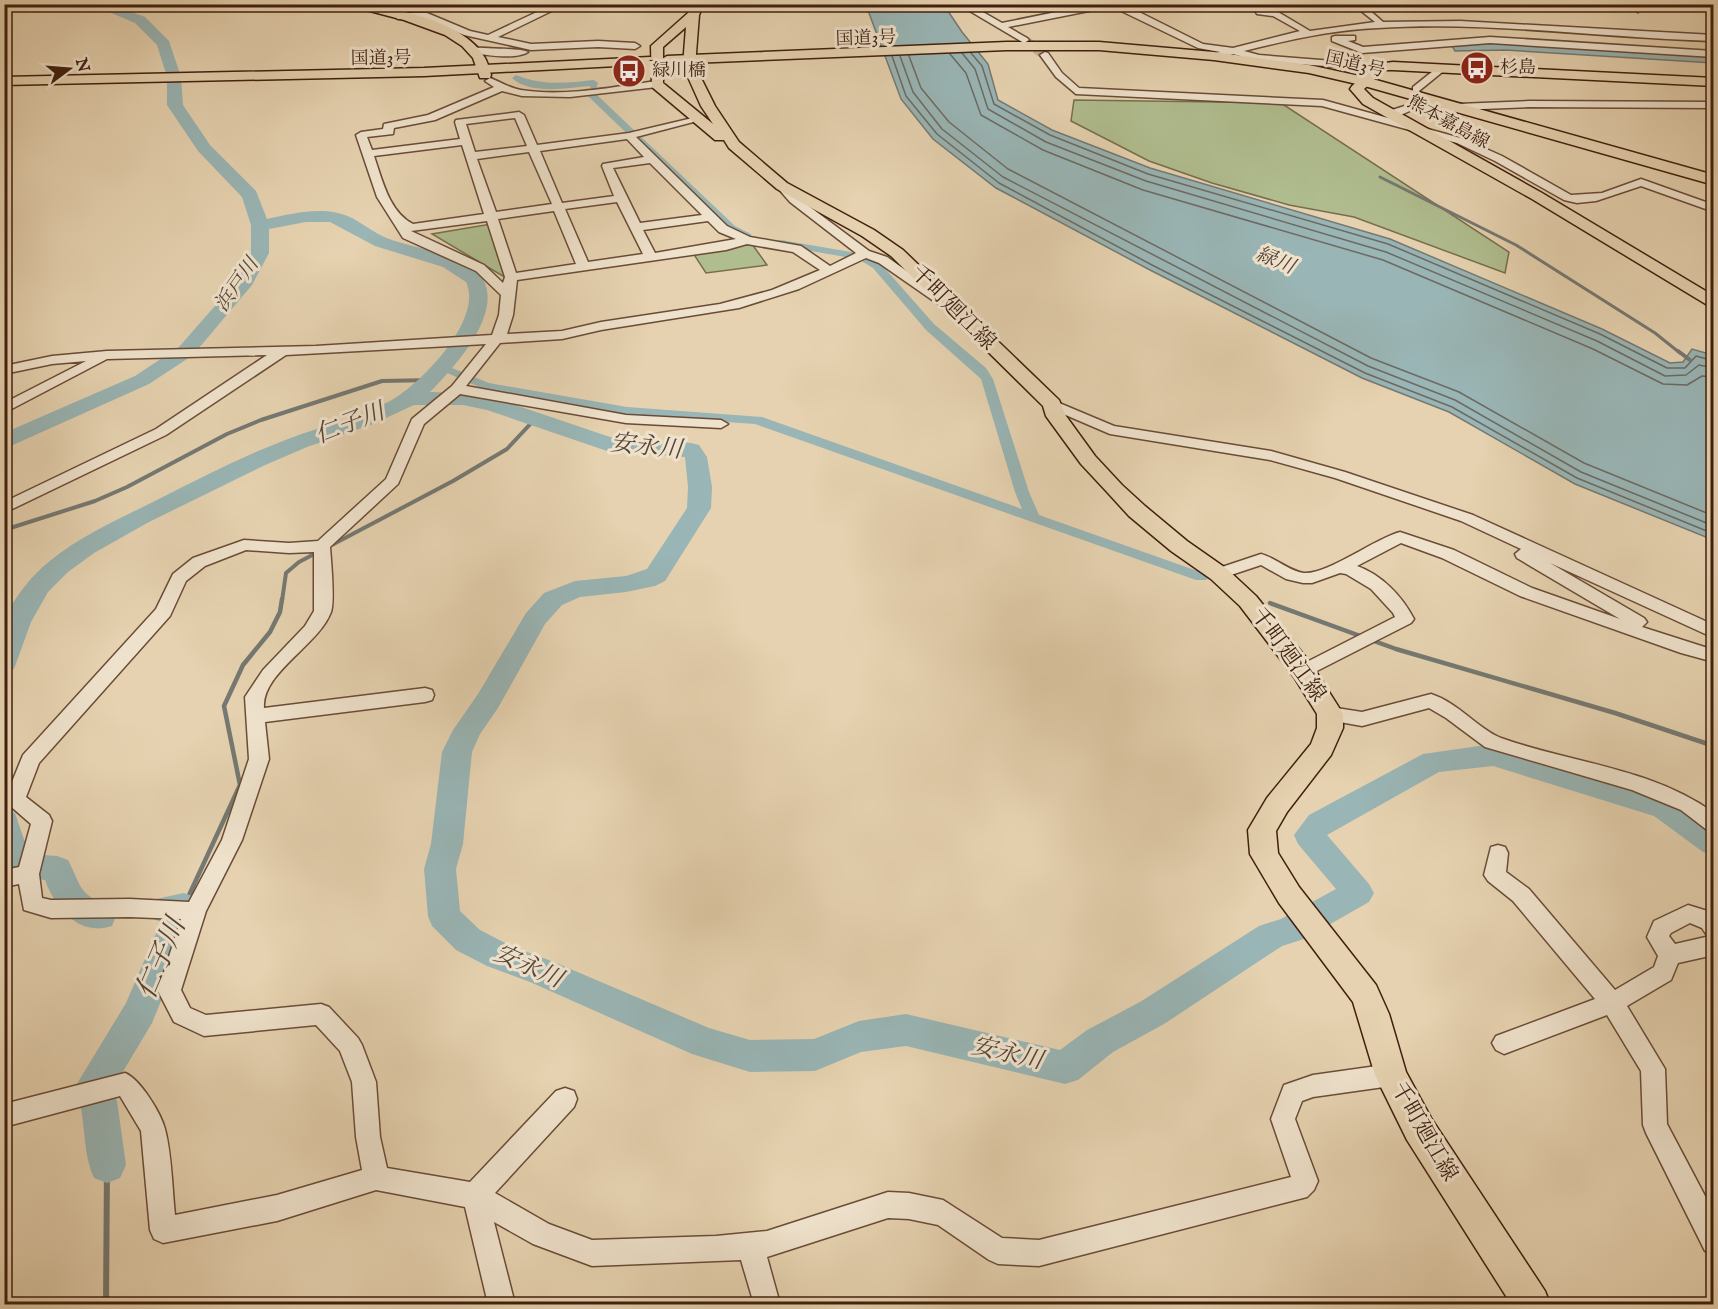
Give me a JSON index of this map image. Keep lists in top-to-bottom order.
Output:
{
  "streets": {
    "highway": ["国道3号"],
    "main road": ["熊本嘉島線", "千町廻江線"]
  },
  "crossings": [
    ["国道3号", "熊本嘉島線"],
    ["国道3号", "千町廻江線"]
  ],
  "water": [
    "緑川",
    "浜戸川",
    "仁子川",
    "安永川"
  ],
  "places": {
    "bus stop": ["杉島", "緑川橋"]
  },
  "north": "right"
}
